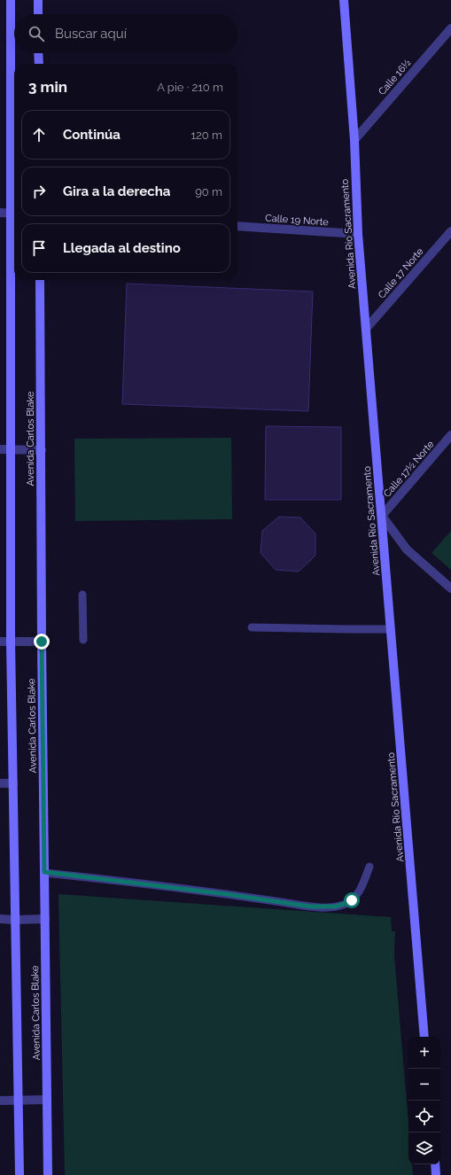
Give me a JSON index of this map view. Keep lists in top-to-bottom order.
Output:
{
  "streets": {
    "street": [
      "Calle 16½",
      "Calle 19 Norte",
      "Avenida Río Sacramento",
      "Calle 17 Norte",
      "Avenida Carlos Blake",
      "Calle 17½ Norte"
    ]
  },
  "crossings": [
    ["Calle 16½", "Avenida Río Sacramento"],
    ["Calle 19 Norte", "Avenida Río Sacramento"],
    ["Avenida Río Sacramento", "Calle 17 Norte"],
    ["Avenida Río Sacramento", "Calle 17½ Norte"]
  ],
  "page": {
    "search": "Buscar aquí",
    "heading": ["3 min", "A pie · 210 m"],
    "list": [
      ["Continúa", "120 m"],
      ["Gira a la derecha", "90 m"],
      "Llegada al destino"
    ],
    "map_buttons": ["+", "−"]
  }
}
